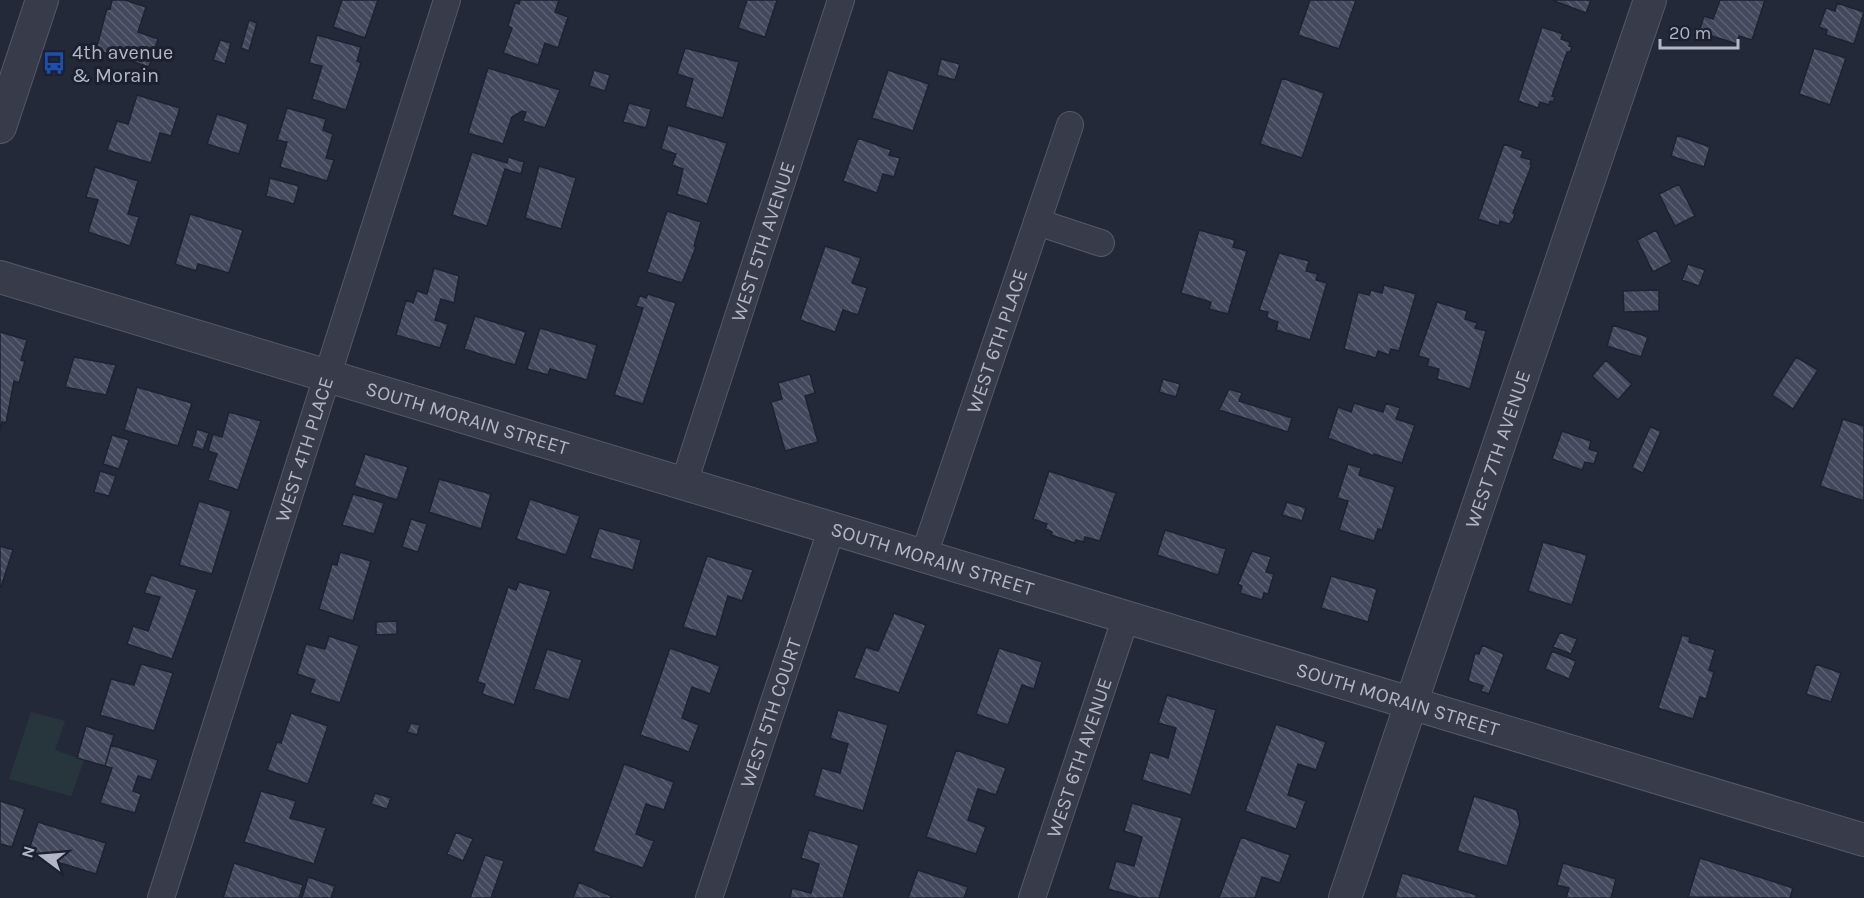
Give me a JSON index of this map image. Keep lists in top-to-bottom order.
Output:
{
  "streets": {
    "street": [
      "WEST 5TH AVENUE",
      "WEST 6TH PLACE",
      "SOUTH MORAIN STREET",
      "WEST 4TH PLACE",
      "WEST 7TH AVENUE",
      "WEST 5TH COURT",
      "WEST 6TH AVENUE"
    ]
  },
  "crossings": [
    ["WEST 5TH AVENUE", "SOUTH MORAIN STREET"],
    ["WEST 6TH PLACE", "SOUTH MORAIN STREET"],
    ["SOUTH MORAIN STREET", "WEST 4TH PLACE"],
    ["SOUTH MORAIN STREET", "WEST 7TH AVENUE"],
    ["SOUTH MORAIN STREET", "WEST 5TH COURT"],
    ["SOUTH MORAIN STREET", "WEST 6TH AVENUE"]
  ],
  "places": {
    "bus stop": ["4th avenue & Morain"]
  },
  "scale_bar": "20 m",
  "north": "left"
}
